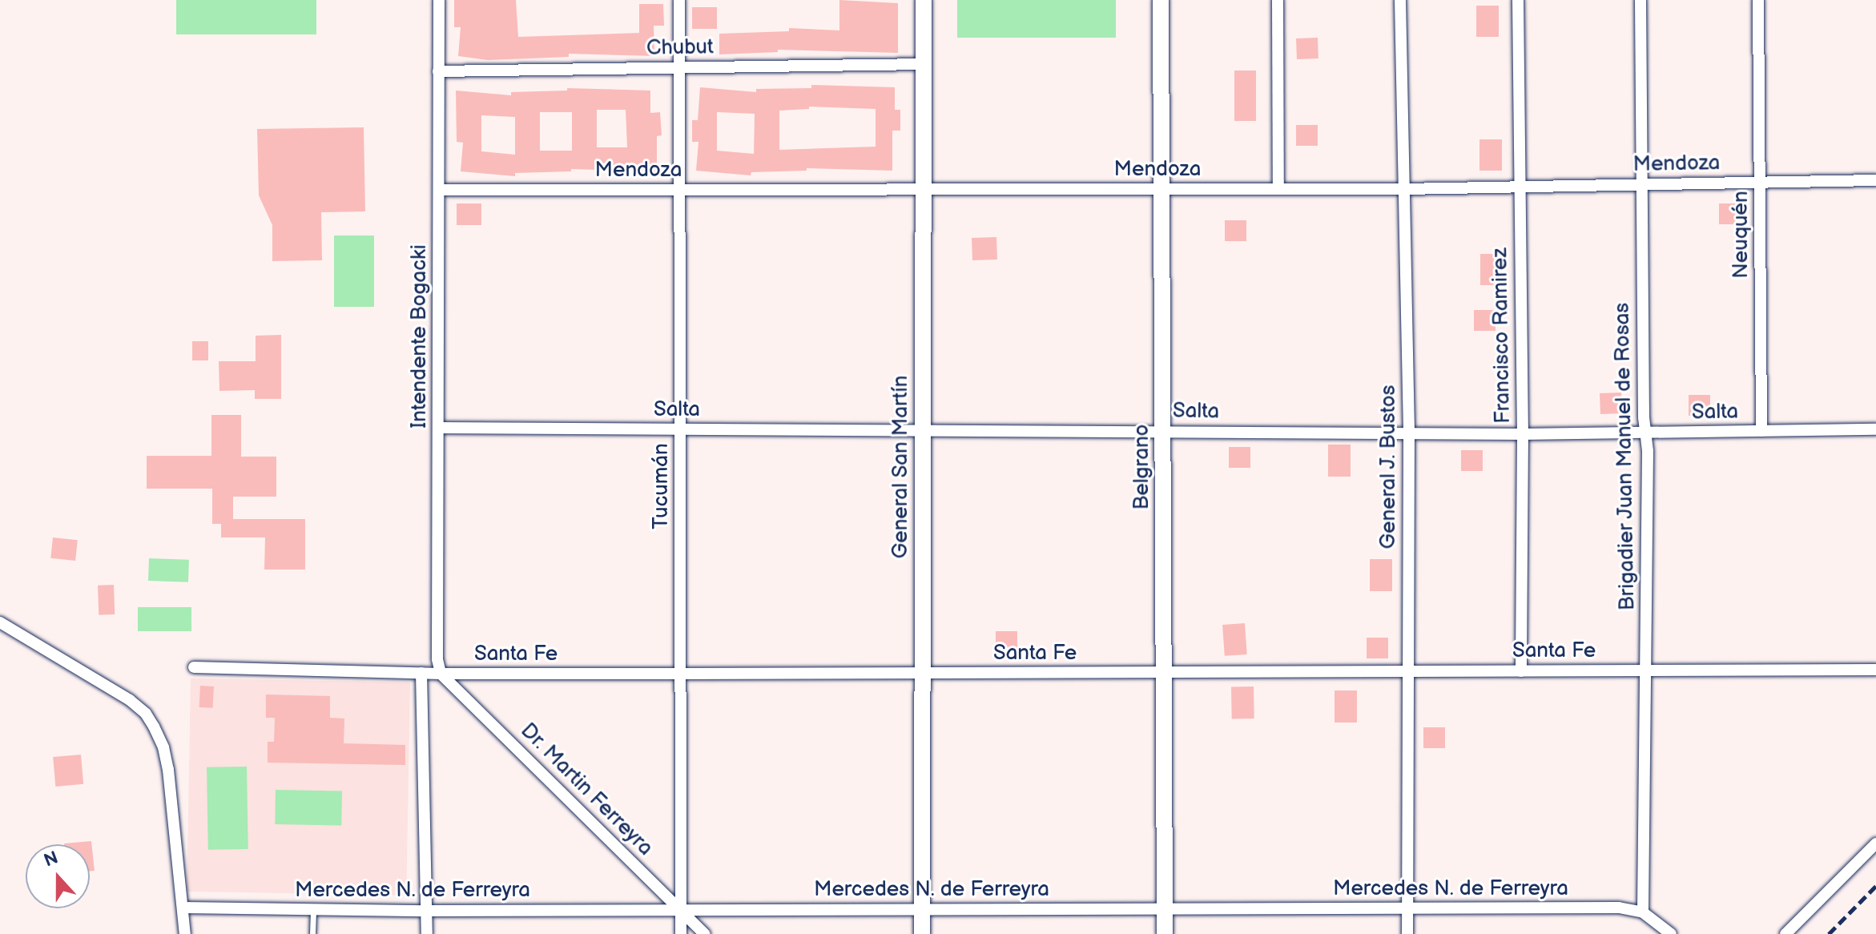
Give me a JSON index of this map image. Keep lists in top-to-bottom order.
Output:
{
  "streets": {
    "main road": ["General San Martín", "Belgrano"],
    "street": [
      "Chubut",
      "Mendoza",
      "Neuquén",
      "Francisco Ramirez",
      "Intendente Bogacki",
      "Salta",
      "Brigadier Juan Manuel de Rosas",
      "General J. Bustos",
      "Tucumán",
      "Santa Fe",
      "Dr. Martin Ferreyra",
      "Mercedes N. de Ferreyra"
    ]
  },
  "crossings": [
    ["Chubut", "Intendente Bogacki"],
    ["Chubut", "General San Martín"],
    ["Chubut", "Tucumán"],
    ["Mendoza", "Neuquén"],
    ["Mendoza", "Francisco Ramirez"],
    ["Mendoza", "Intendente Bogacki"],
    ["Mendoza", "Brigadier Juan Manuel de Rosas"],
    ["Mendoza", "General San Martín"],
    ["Mendoza", "Belgrano"],
    ["Mendoza", "General J. Bustos"],
    ["Mendoza", "Tucumán"],
    ["Neuquén", "Salta"],
    ["Francisco Ramirez", "Salta"],
    ["Francisco Ramirez", "Santa Fe"],
    ["Intendente Bogacki", "Salta"],
    ["Intendente Bogacki", "Santa Fe"],
    ["Intendente Bogacki", "Dr. Martin Ferreyra"],
    ["Salta", "Brigadier Juan Manuel de Rosas"],
    ["Salta", "General San Martín"],
    ["Salta", "Belgrano"],
    ["Salta", "General J. Bustos"],
    ["Salta", "Tucumán"],
    ["Brigadier Juan Manuel de Rosas", "Santa Fe"],
    ["Brigadier Juan Manuel de Rosas", "Mercedes N. de Ferreyra"],
    ["General San Martín", "Santa Fe"],
    ["General San Martín", "Mercedes N. de Ferreyra"],
    ["Belgrano", "Santa Fe"],
    ["Belgrano", "Mercedes N. de Ferreyra"],
    ["General J. Bustos", "Santa Fe"],
    ["General J. Bustos", "Mercedes N. de Ferreyra"],
    ["Tucumán", "Santa Fe"],
    ["Tucumán", "Dr. Martin Ferreyra"],
    ["Tucumán", "Mercedes N. de Ferreyra"],
    ["Santa Fe", "Dr. Martin Ferreyra"],
    ["Dr. Martin Ferreyra", "Mercedes N. de Ferreyra"]
  ],
  "north": "top"
}
